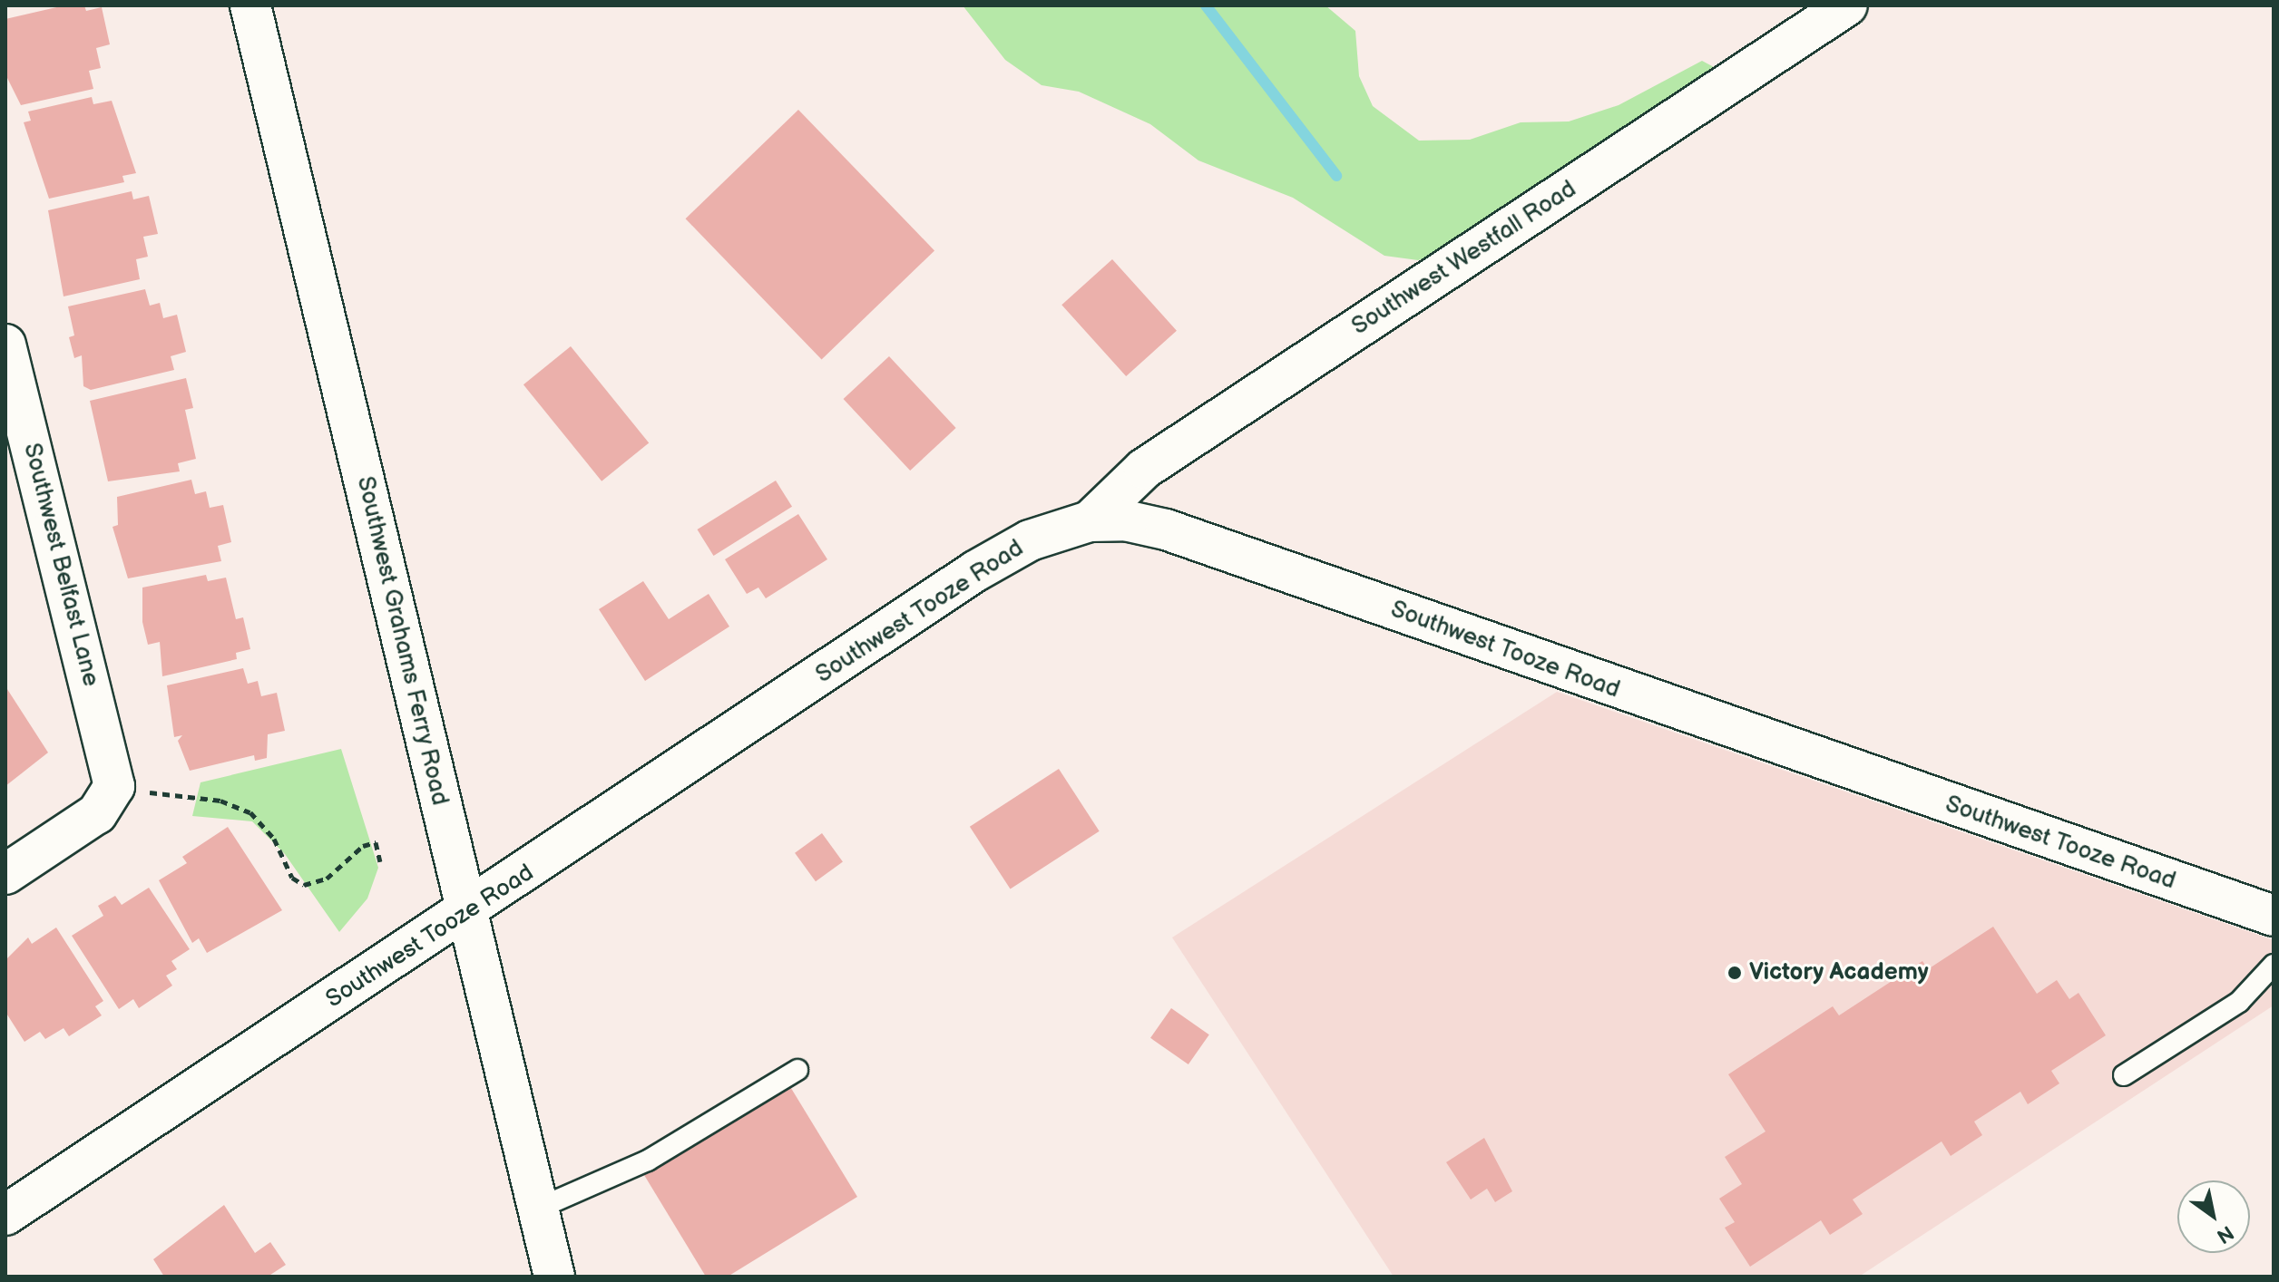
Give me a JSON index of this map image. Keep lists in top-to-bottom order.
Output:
{
  "streets": {
    "main road": [
      "Southwest Westfall Road",
      "Southwest Belfast Lane",
      "Southwest Tooze Road",
      "Southwest Grahams Ferry Road"
    ]
  },
  "crossings": [
    ["Southwest Westfall Road", "Southwest Tooze Road"],
    ["Southwest Tooze Road", "Southwest Grahams Ferry Road"]
  ],
  "places": ["Victory Academy"],
  "north": "bottom right"
}
